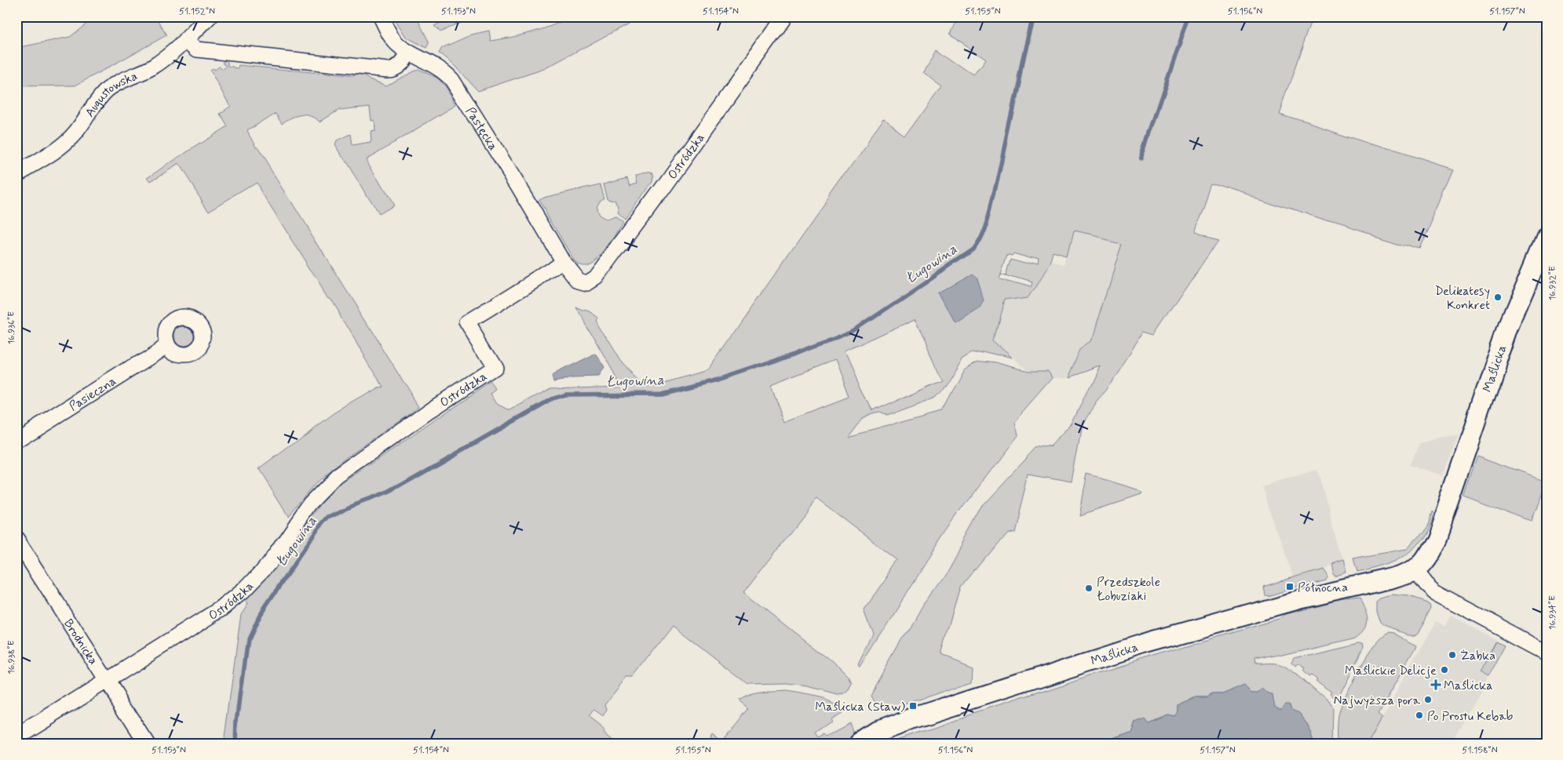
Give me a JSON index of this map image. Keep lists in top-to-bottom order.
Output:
{
  "streets": {
    "street": [
      "Augustowska",
      "Pasłęcka",
      "Ostródzka",
      "Maślicka",
      "Pasieczna",
      "Brodnicka"
    ]
  },
  "crossings": [
    ["Pasłęcka", "Ostródzka"],
    ["Ostródzka", "Brodnicka"]
  ],
  "water": ["Ługowina"],
  "places": {
    "other": [
      "Delikatesy Konkret",
      "Przedszkole Łobuziaki",
      "Żabka",
      "Maślickie Delicje",
      "Najwyższa pora",
      "Po Prostu Kebab"
    ],
    "transit": ["Północna", "Maślicka (Staw)"],
    "health": ["Maślicka"]
  },
  "coordinates": [
    "51.152°N",
    "51.153°N",
    "51.154°N",
    "51.155°N",
    "51.156°N",
    "51.157°N",
    "16.932°E",
    "16.936°E",
    "16.934°E",
    "16.938°E",
    "51.158°N"
  ]
}
